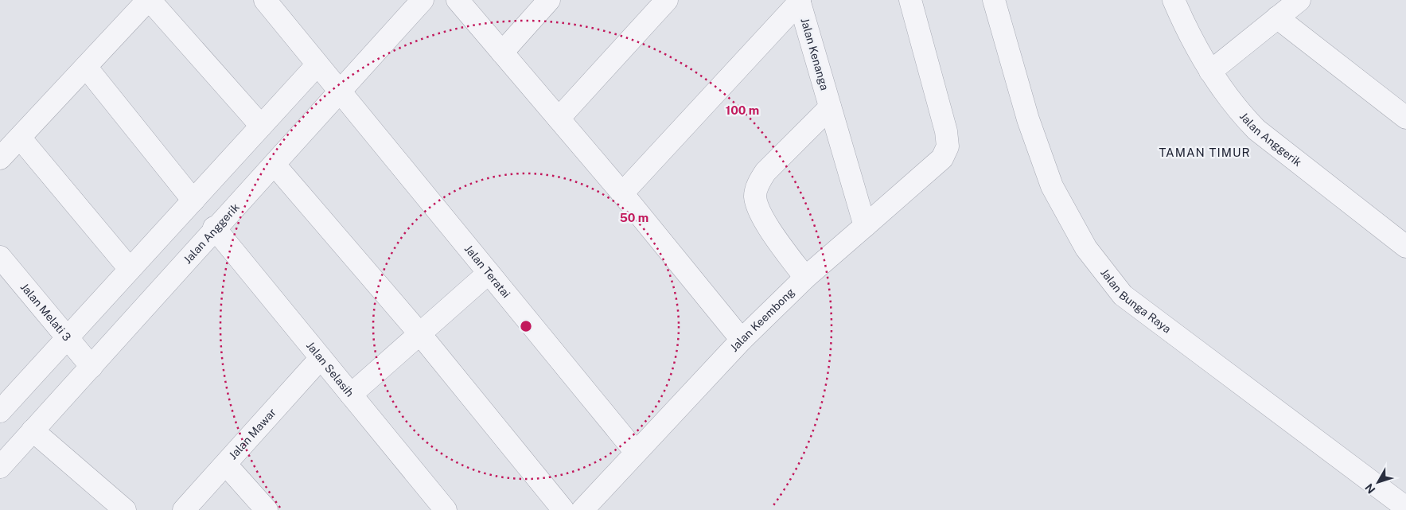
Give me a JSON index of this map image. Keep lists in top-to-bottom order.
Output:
{
  "streets": {
    "street": [
      "Jalan Kenanga",
      "Jalan Anggerik",
      "Jalan Teratai",
      "Jalan Bunga Raya",
      "Jalan Melati 3",
      "Jalan Keembong",
      "Jalan Selasih",
      "Jalan Mawar"
    ]
  },
  "crossings": [
    ["Jalan Anggerik", "Jalan Teratai"],
    ["Jalan Anggerik", "Jalan Melati 3"],
    ["Jalan Anggerik", "Jalan Selasih"],
    ["Jalan Teratai", "Jalan Keembong"],
    ["Jalan Selasih", "Jalan Mawar"]
  ],
  "districts": ["TAMAN TIMUR"],
  "north": "bottom left",
  "rings": ["100 m", "50 m"]
}
